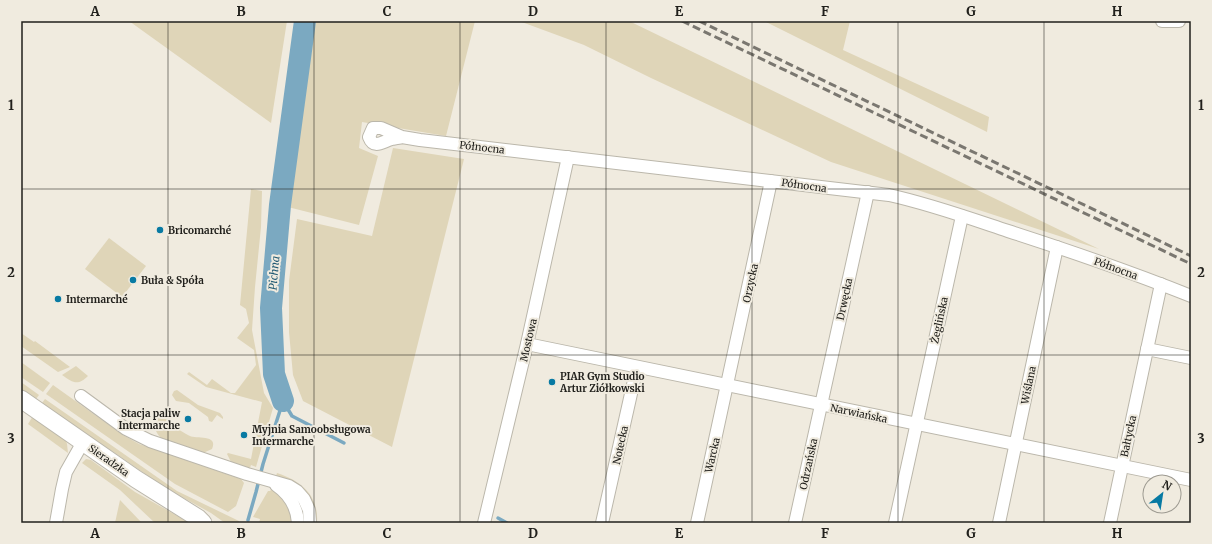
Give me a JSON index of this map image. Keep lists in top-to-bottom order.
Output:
{
  "streets": {
    "main road": ["Sieradzka"],
    "street": [
      "Północna",
      "Orzycka",
      "Drwęcka",
      "Żeglińska",
      "Mostowa",
      "Wiślana",
      "Narwiańska",
      "Bałtycka",
      "Notecka",
      "Warcka",
      "Odrzańska"
    ]
  },
  "crossings": [
    ["Północna", "Orzycka"],
    ["Północna", "Drwęcka"],
    ["Północna", "Żeglińska"],
    ["Północna", "Mostowa"],
    ["Północna", "Wiślana"],
    ["Północna", "Bałtycka"],
    ["Orzycka", "Narwiańska"],
    ["Orzycka", "Warcka"],
    ["Drwęcka", "Narwiańska"],
    ["Drwęcka", "Odrzańska"],
    ["Żeglińska", "Narwiańska"],
    ["Mostowa", "Narwiańska"],
    ["Wiślana", "Narwiańska"],
    ["Narwiańska", "Bałtycka"],
    ["Narwiańska", "Notecka"],
    ["Narwiańska", "Warcka"],
    ["Narwiańska", "Odrzańska"]
  ],
  "water": ["Pichna"],
  "places": [
    "Bricomarché",
    "Buła & Spóła",
    "Intermarché",
    "PIAR Gym Studio Artur Ziółkowski",
    "Stacja paliw Intermarche",
    "Myjnia Samoobsługowa Intermarche"
  ],
  "north": "top right",
  "grid": {
    "columns": [
      "A",
      "B",
      "C",
      "D",
      "E",
      "F",
      "G",
      "H"
    ],
    "rows": ["1", "2", "3"]
  }
}
